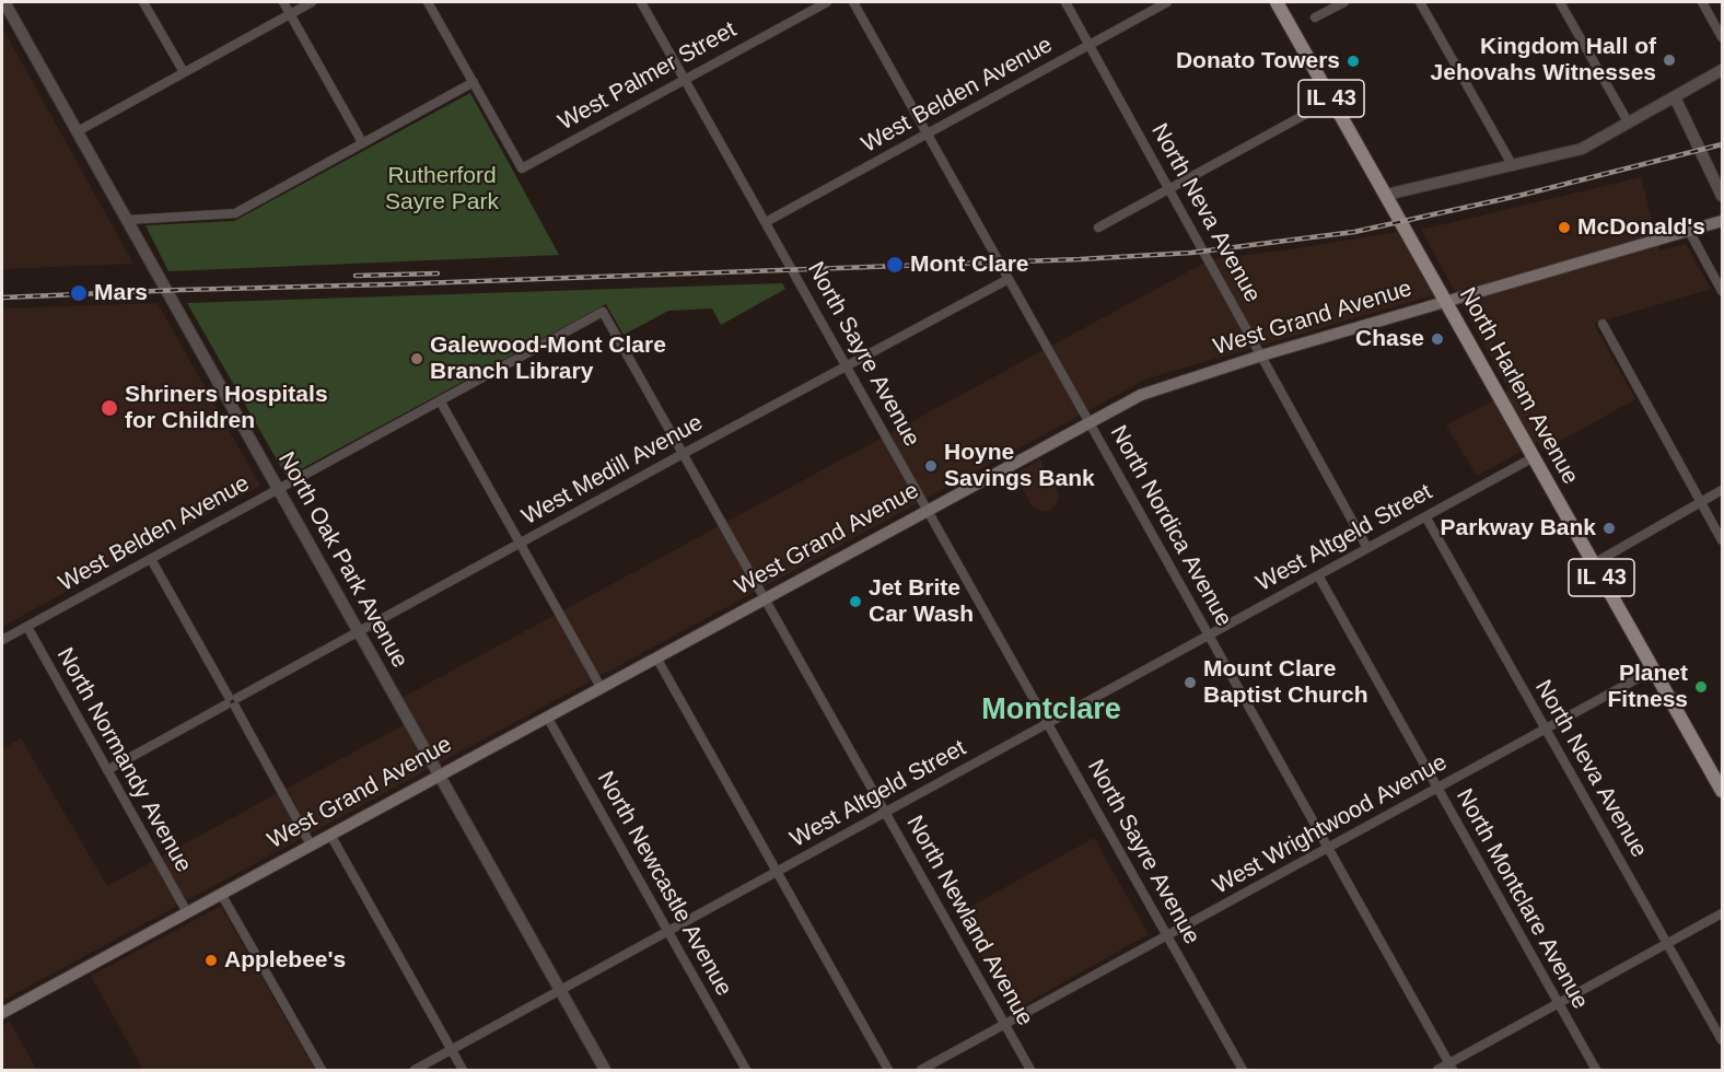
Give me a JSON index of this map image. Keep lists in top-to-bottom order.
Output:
{
  "streets": {
    "main road": ["IL 43", "West Grand Avenue", "North Harlem Avenue"],
    "street": [
      "West Palmer Street",
      "West Belden Avenue",
      "North Neva Avenue",
      "North Sayre Avenue",
      "West Medill Avenue",
      "North Nordica Avenue",
      "West Altgeld Street",
      "North Oak Park Avenue",
      "North Normandy Avenue",
      "West Wrightwood Avenue",
      "North Newcastle Avenue",
      "North Montclare Avenue",
      "North Newland Avenue"
    ]
  },
  "crossings": [
    ["West Palmer Street", "North Sayre Avenue"],
    ["West Belden Avenue", "North Neva Avenue"],
    ["West Belden Avenue", "North Sayre Avenue"],
    ["West Belden Avenue", "North Nordica Avenue"],
    ["West Belden Avenue", "North Oak Park Avenue"],
    ["West Belden Avenue", "North Normandy Avenue"],
    ["West Belden Avenue", "North Newland Avenue"],
    ["North Neva Avenue", "West Grand Avenue"],
    ["North Neva Avenue", "West Altgeld Street"],
    ["North Neva Avenue", "West Wrightwood Avenue"],
    ["West Grand Avenue", "North Sayre Avenue"],
    ["West Grand Avenue", "North Harlem Avenue"],
    ["West Grand Avenue", "North Nordica Avenue"],
    ["West Grand Avenue", "North Oak Park Avenue"],
    ["West Grand Avenue", "North Normandy Avenue"],
    ["West Grand Avenue", "North Newcastle Avenue"],
    ["West Grand Avenue", "North Newland Avenue"],
    ["North Sayre Avenue", "West Medill Avenue"],
    ["North Sayre Avenue", "West Altgeld Street"],
    ["North Sayre Avenue", "West Wrightwood Avenue"],
    ["North Harlem Avenue", "West Altgeld Street"],
    ["North Harlem Avenue", "West Wrightwood Avenue"],
    ["West Medill Avenue", "North Nordica Avenue"],
    ["West Medill Avenue", "North Oak Park Avenue"],
    ["West Medill Avenue", "North Normandy Avenue"],
    ["West Medill Avenue", "North Newland Avenue"],
    ["North Nordica Avenue", "West Altgeld Street"],
    ["North Nordica Avenue", "West Wrightwood Avenue"],
    ["West Altgeld Street", "North Oak Park Avenue"],
    ["West Altgeld Street", "North Newcastle Avenue"],
    ["West Altgeld Street", "North Montclare Avenue"],
    ["West Altgeld Street", "North Newland Avenue"],
    ["West Wrightwood Avenue", "North Montclare Avenue"],
    ["West Wrightwood Avenue", "North Newland Avenue"]
  ],
  "districts": ["Montclare"],
  "parks": ["Rutherford Sayre Park"],
  "places": [
    "Kingdom Hall of Jehovahs Witnesses",
    "Donato Towers",
    "McDonald's",
    "Mont Clare",
    "Mars",
    "Chase",
    "Galewood-Mont Clare Branch Library",
    "Shriners Hospitals for Children",
    "Hoyne Savings Bank",
    "Parkway Bank",
    "Jet Brite Car Wash",
    "Mount Clare Baptist Church",
    "Planet Fitness",
    "Applebee's"
  ]
}
